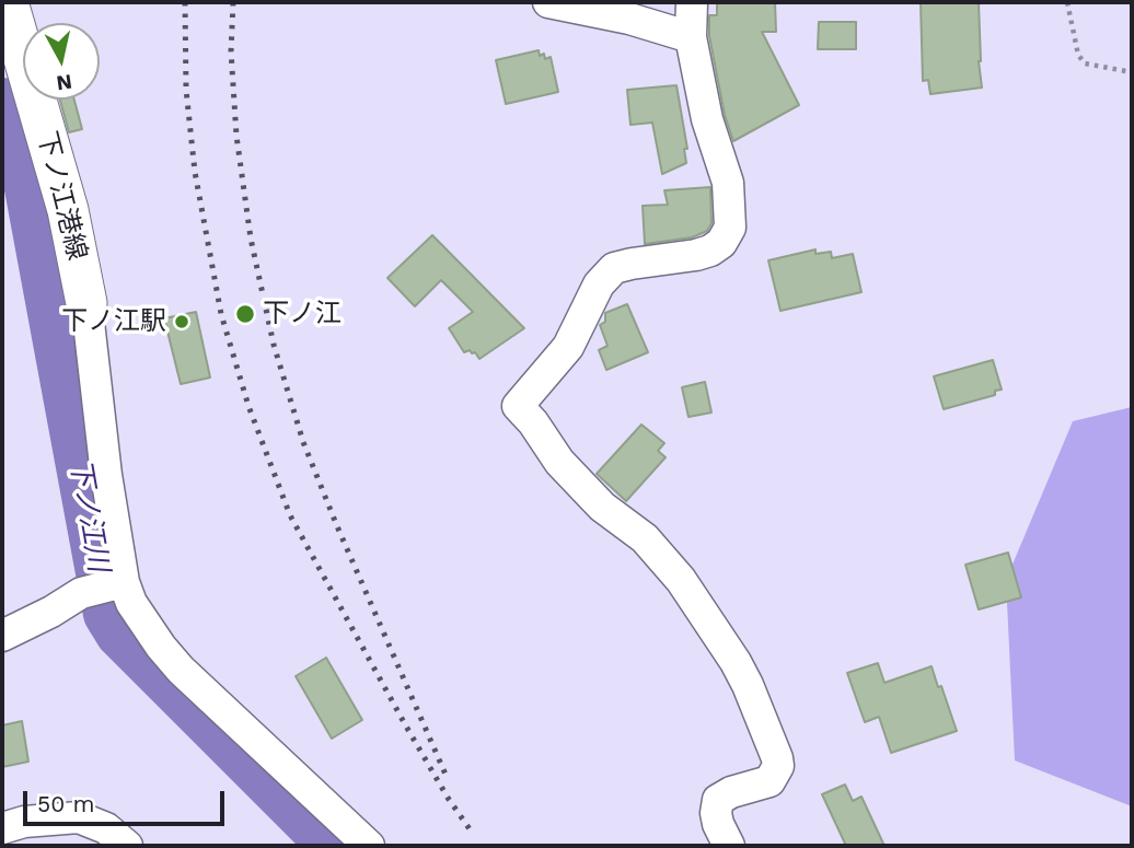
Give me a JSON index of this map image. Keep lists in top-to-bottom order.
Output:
{
  "streets": {
    "main road": ["下ノ江港線"]
  },
  "water": ["下ノ江川"],
  "places": ["下ノ江", "下ノ江駅"],
  "scale_bar": "50 m",
  "north": "bottom"
}
